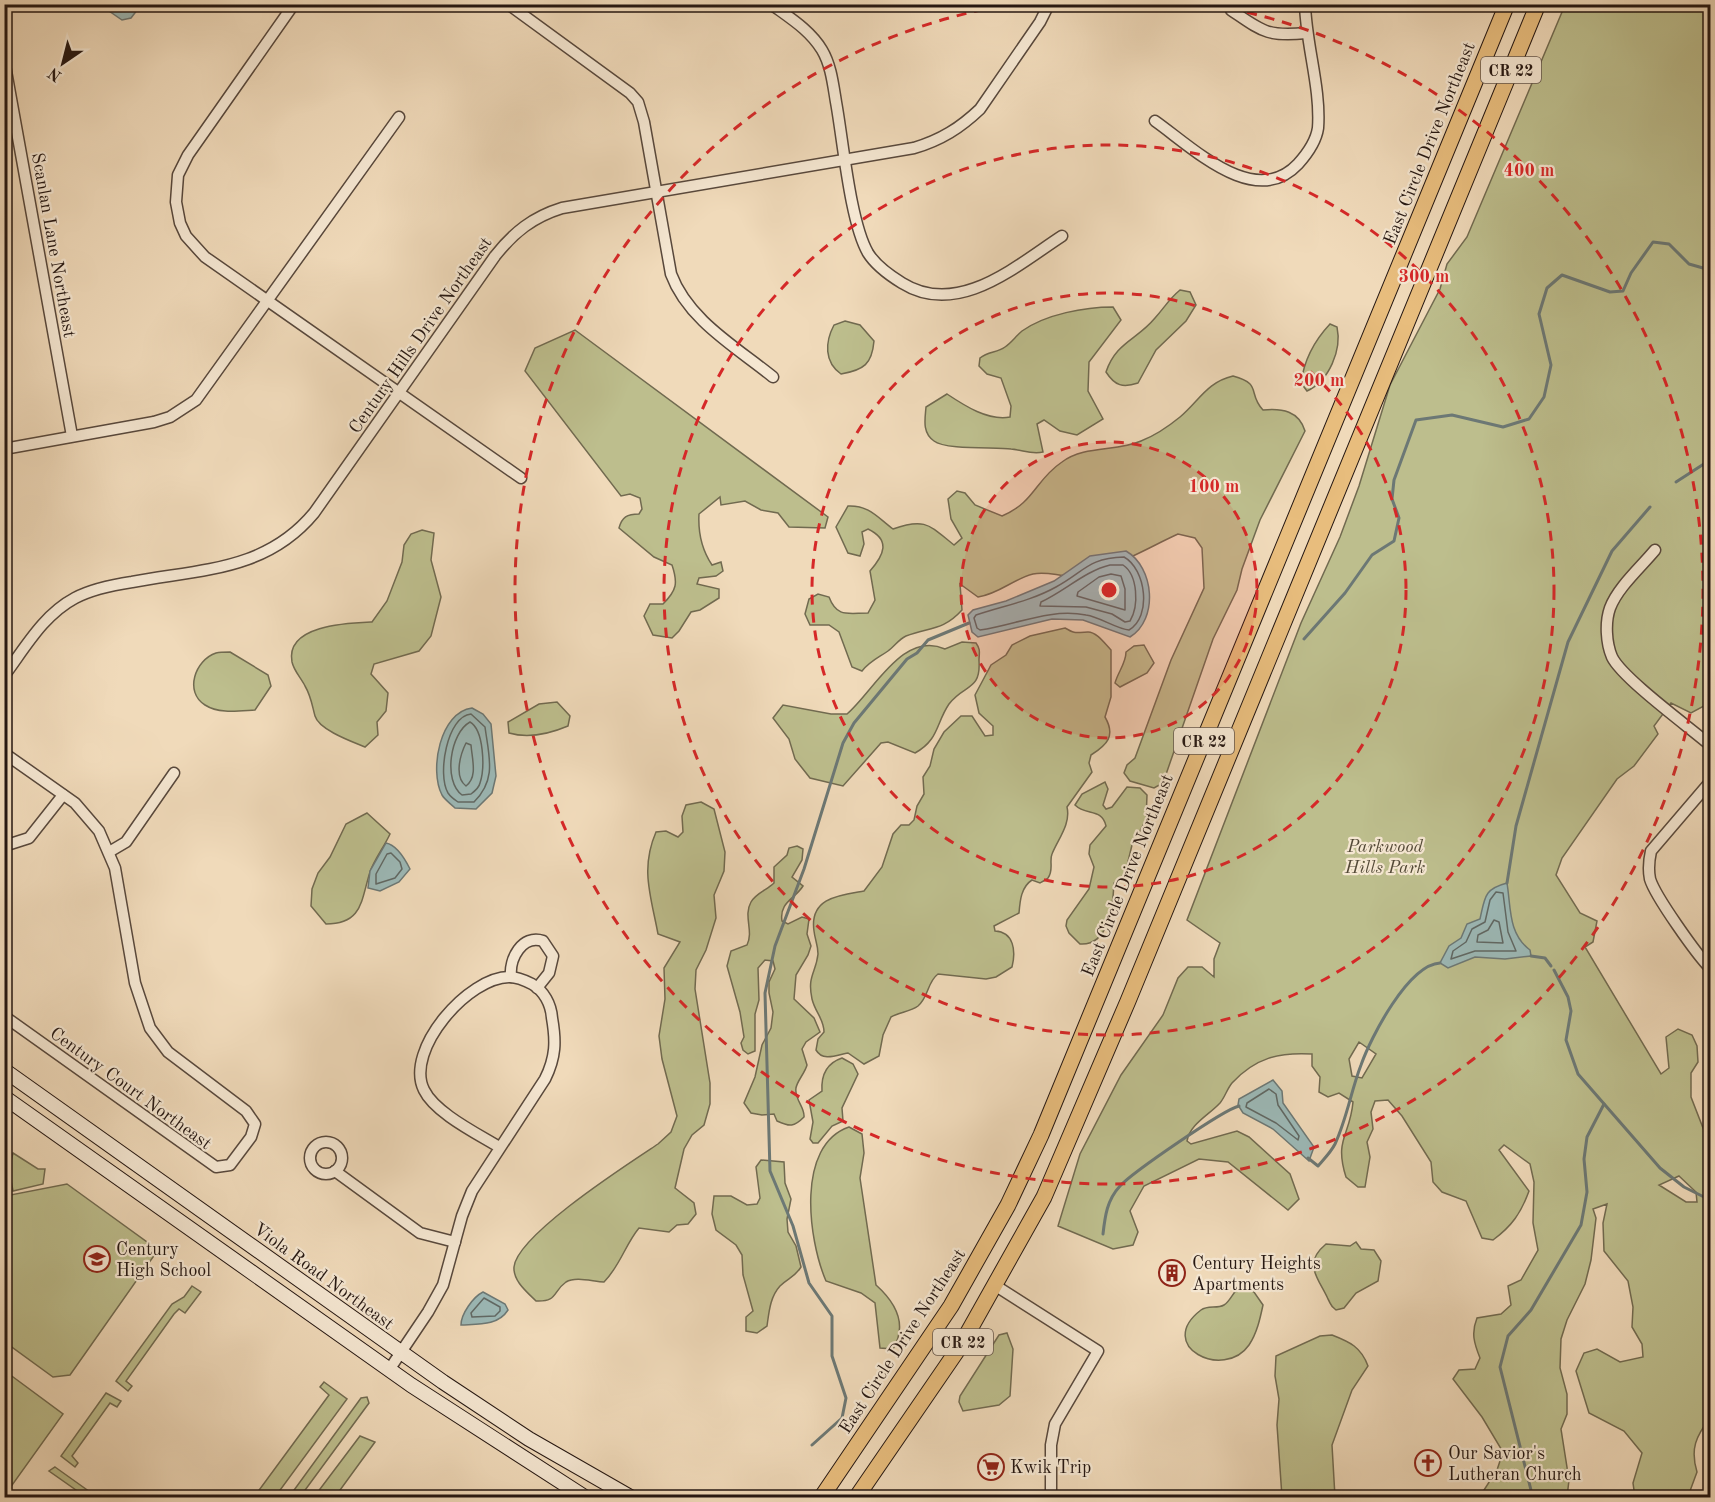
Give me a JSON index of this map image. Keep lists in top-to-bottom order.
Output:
{
  "streets": {
    "main road": ["CR 22", "East Circle Drive Northeast", "Viola Road Northeast"],
    "street": ["Scanlan Lane Northeast", "Century Hills Drive Northeast", "Century Court Northeast"]
  },
  "parks": ["Parkwood Hills Park"],
  "places": {
    "school or university": ["Century High School"],
    "building": ["Century Heights Apartments"],
    "church": ["Our Savior's Lutheran Church"],
    "supermarket": ["Kwik Trip"]
  },
  "north": "bottom left",
  "rings": [
    "400 m",
    "300 m",
    "200 m",
    "100 m"
  ]
}
